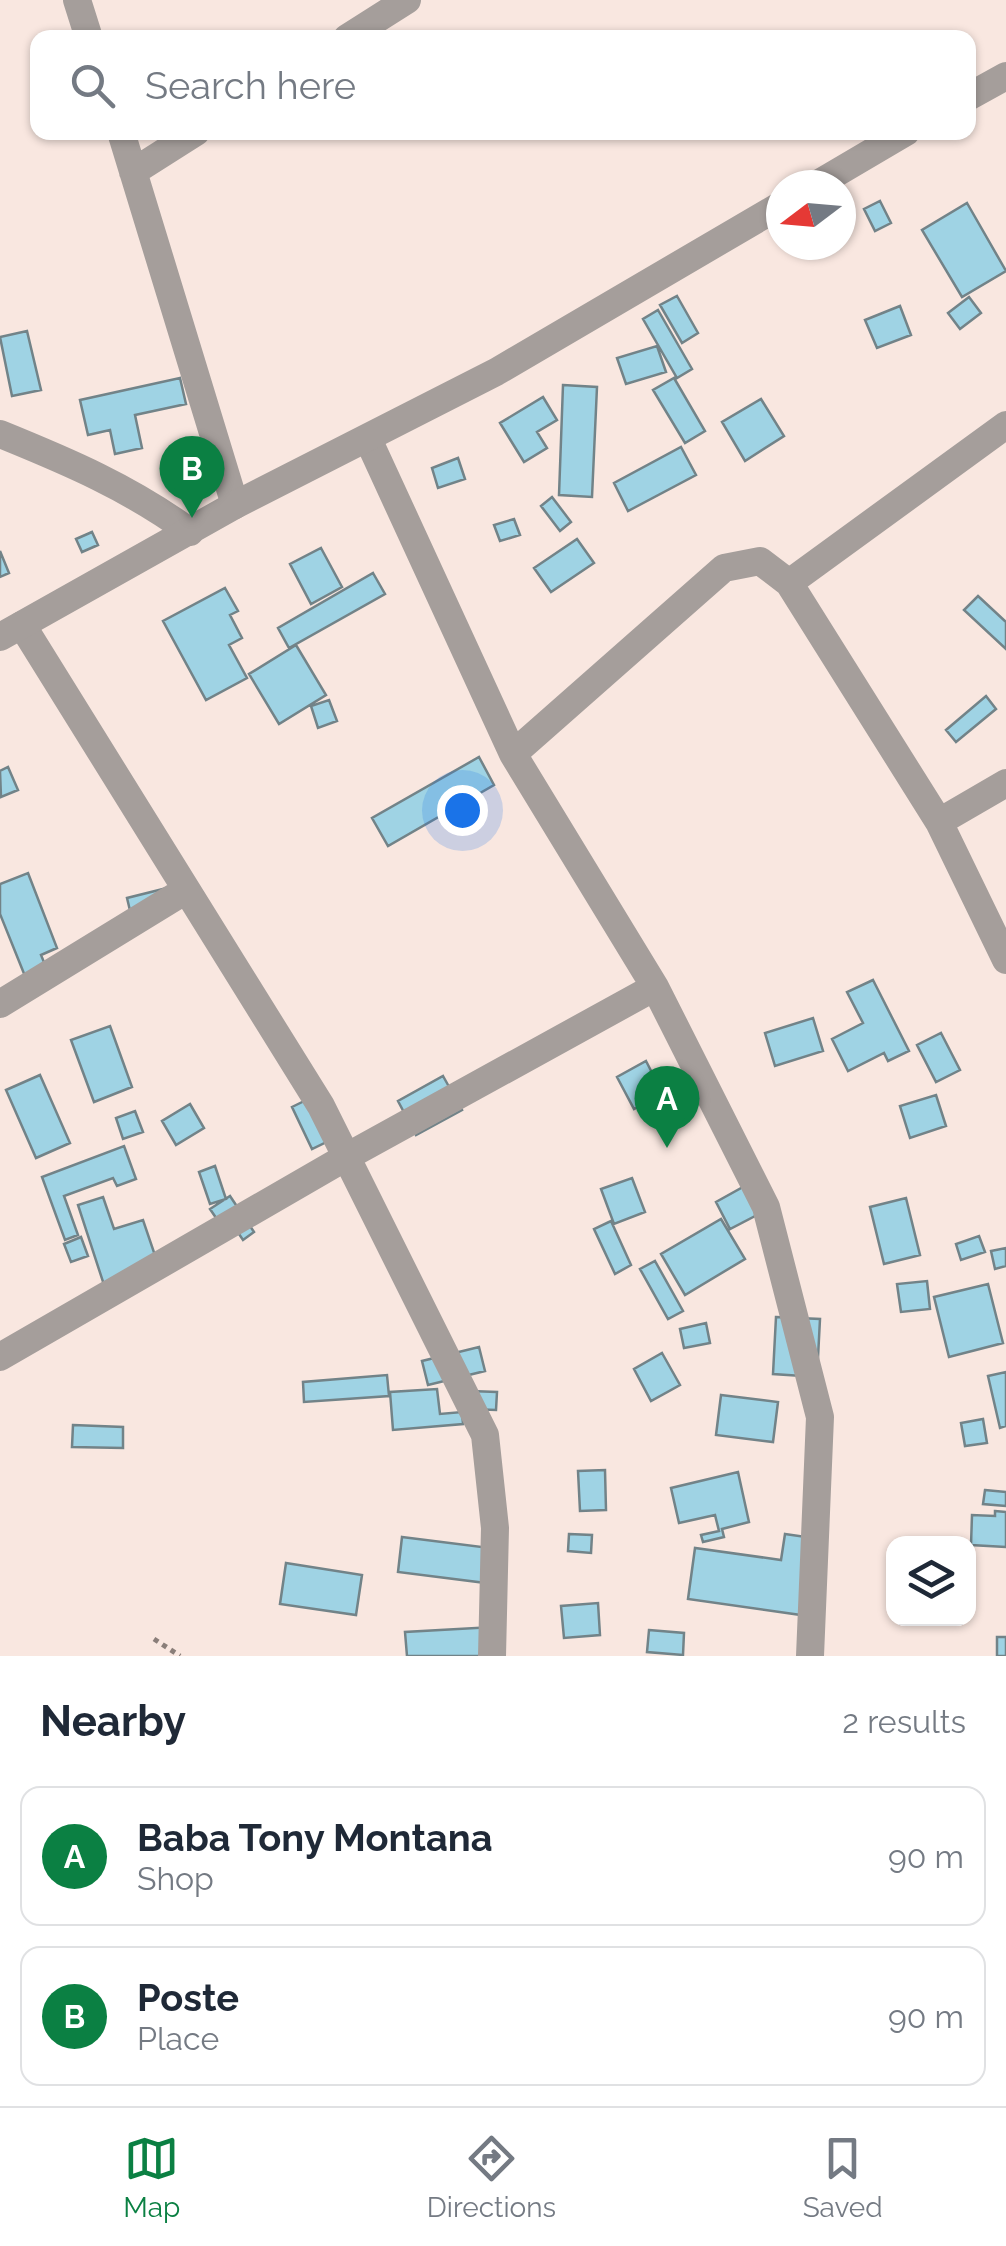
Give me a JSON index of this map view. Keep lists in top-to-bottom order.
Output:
{
  "north": "left",
  "page": {
    "search": "Search here",
    "pins": ["B", "A"],
    "heading": ["Nearby", "2 results"],
    "list": [
      {
        "mark": "A",
        "name": "Baba Tony Montana",
        "note": "Shop",
        "value": "90 m"
      },
      {
        "mark": "B",
        "name": "Poste",
        "note": "Place",
        "value": "90 m"
      }
    ],
    "nav": ["Map", "Directions", "Saved"]
  }
}
